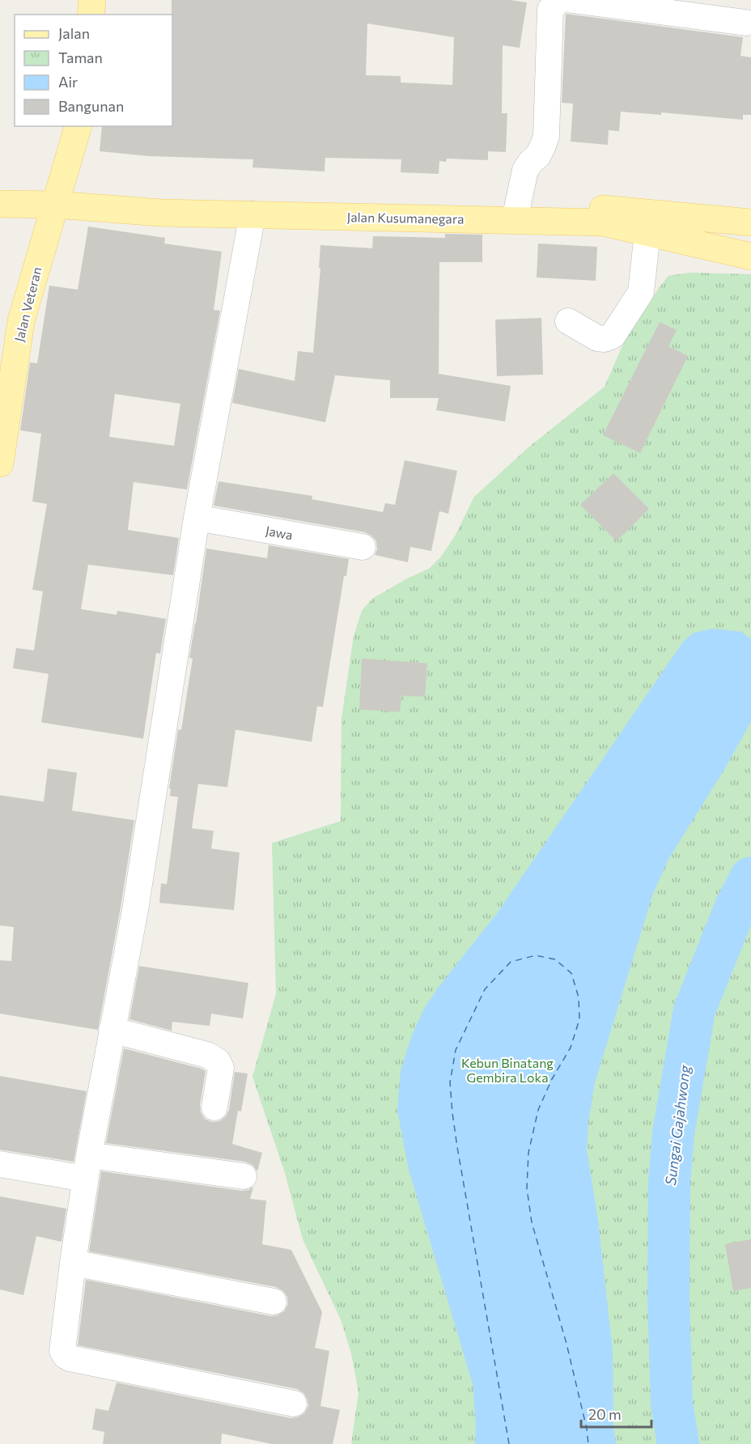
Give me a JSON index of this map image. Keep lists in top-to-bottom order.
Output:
{
  "streets": {
    "main road": ["Jalan Kusumanegara", "Jalan Veteran"],
    "street": ["Jawa"]
  },
  "crossings": [
    ["Jalan Kusumanegara", "Jalan Veteran"]
  ],
  "water": ["Sungai Gajahwong"],
  "parks": ["Kebun Binatang Gembira Loka"],
  "legend": [
    "Jalan",
    "Taman",
    "Air",
    "Bangunan"
  ],
  "scale_bar": "20 m"
}
